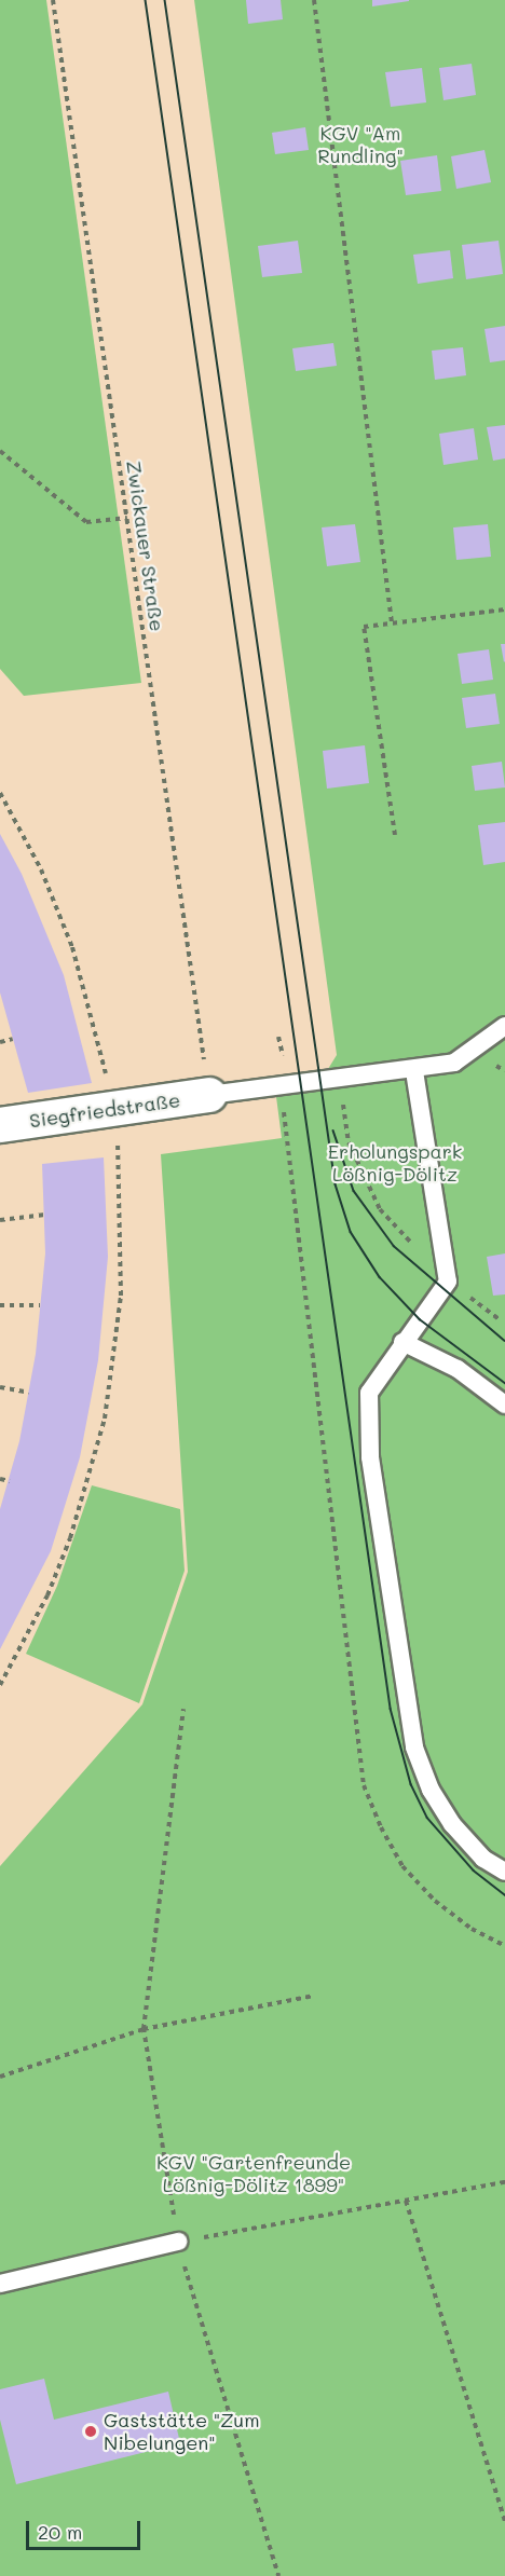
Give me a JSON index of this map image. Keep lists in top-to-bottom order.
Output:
{
  "streets": {
    "street": ["Siegfriedstraße"],
    "path": ["Zwickauer Straße"]
  },
  "crossings": [
    ["Zwickauer Straße", "Siegfriedstraße"]
  ],
  "parks": ["KGV \"Am Rundling\"", "Erholungspark Lößnig-Dölitz", "KGV \"Gartenfreunde Lößnig-Dölitz 1899\""],
  "places": ["Gaststätte \"Zum Nibelungen\""],
  "scale_bar": "20 m"
}
